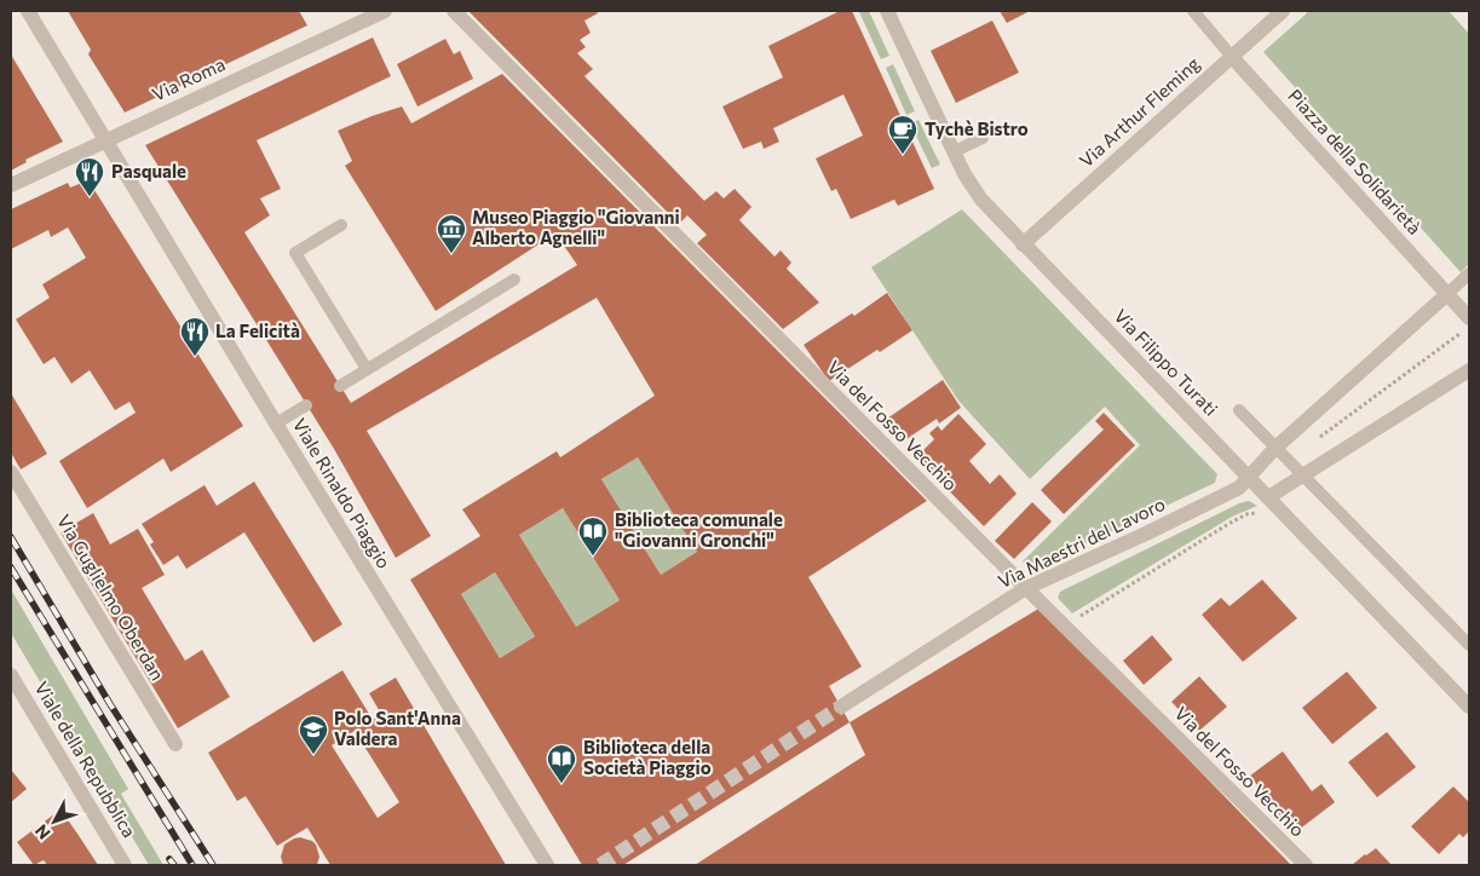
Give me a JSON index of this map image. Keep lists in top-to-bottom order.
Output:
{
  "streets": {
    "street": [
      "Via Roma",
      "Via Arthur Fleming",
      "Piazza della Solidarietà",
      "Via Filippo Turati",
      "Via del Fosso Vecchio",
      "Viale Rinaldo Piaggio",
      "Via Maestri del Lavoro",
      "Via Guglielmo Oberdan",
      "Viale della Repubblica"
    ]
  },
  "crossings": [
    ["Via Roma", "Viale Rinaldo Piaggio"],
    ["Via Arthur Fleming", "Piazza della Solidarietà"],
    ["Via Arthur Fleming", "Via Filippo Turati"],
    ["Via Filippo Turati", "Via Maestri del Lavoro"],
    ["Via del Fosso Vecchio", "Via Maestri del Lavoro"]
  ],
  "places": {
    "cafe": ["Tychè Bistro"],
    "restaurant": ["Pasquale", "La Felicità"],
    "museum": ["Museo Piaggio \"Giovanni Alberto Agnelli\""],
    "library": ["Biblioteca comunale \"Giovanni Gronchi\"", "Biblioteca della Società Piaggio"],
    "school or university": ["Polo Sant'Anna Valdera"]
  },
  "north": "bottom left"
}
